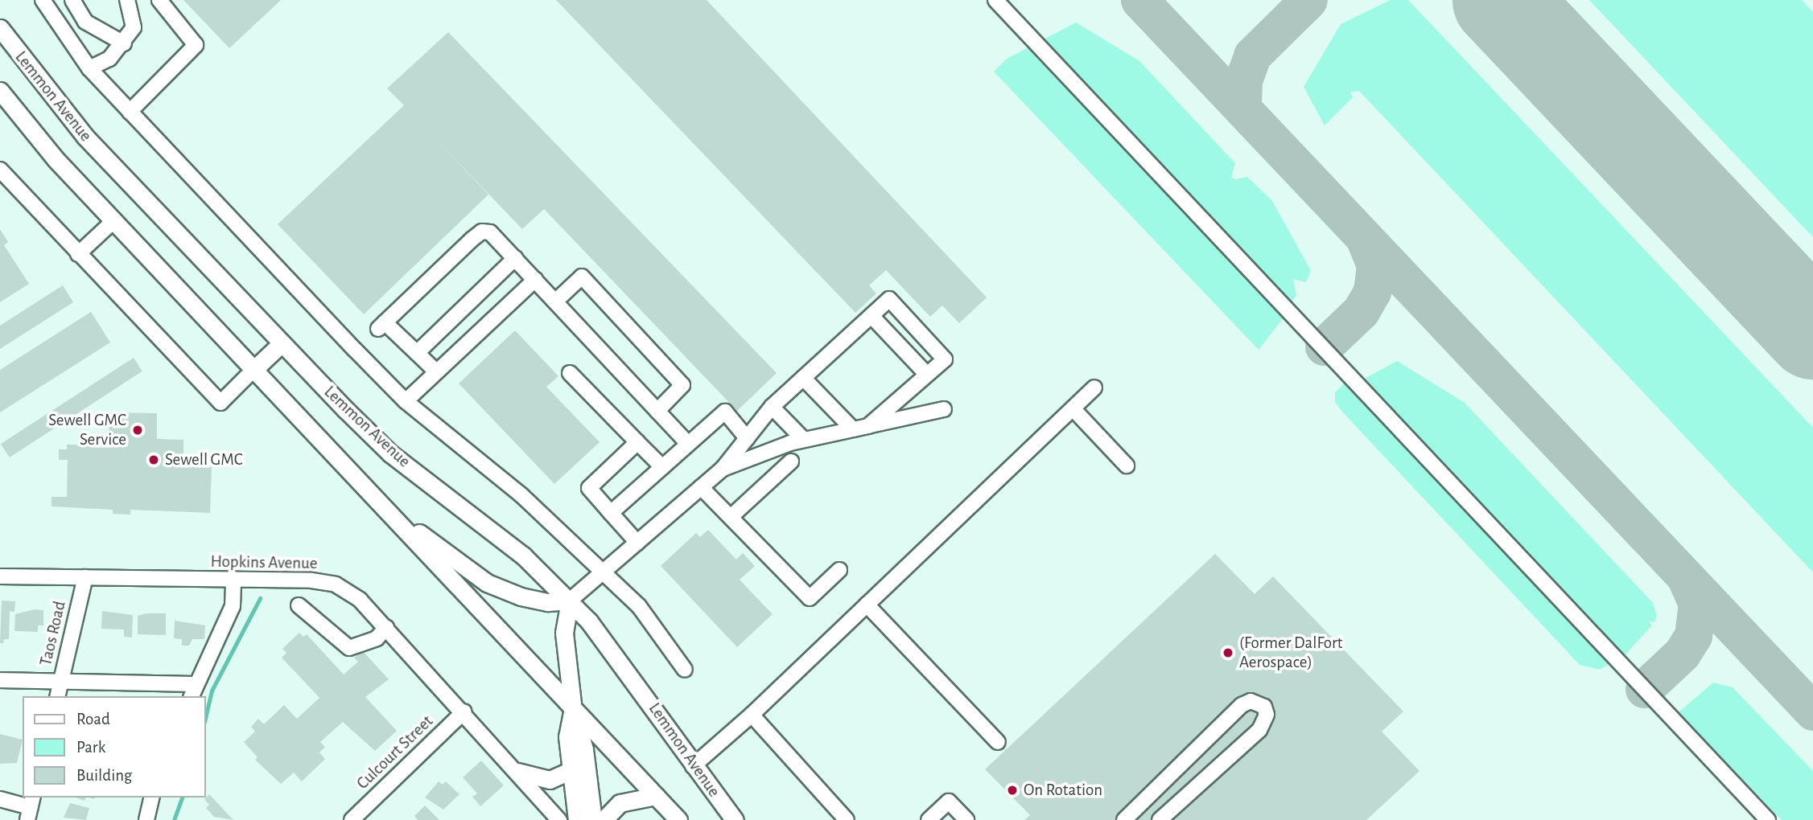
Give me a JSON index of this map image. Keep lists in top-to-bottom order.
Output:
{
  "streets": {
    "main road": ["Lemmon Avenue"],
    "street": ["Hopkins Avenue", "Taos Road", "Culcourt Street"]
  },
  "crossings": [
    ["Hopkins Avenue", "Taos Road"],
    ["Hopkins Avenue", "Culcourt Street"]
  ],
  "places": [
    "Sewell GMC Service",
    "Sewell GMC",
    "(Former DalFort Aerospace)",
    "On Rotation"
  ],
  "legend": ["Road", "Park", "Building"]
}
